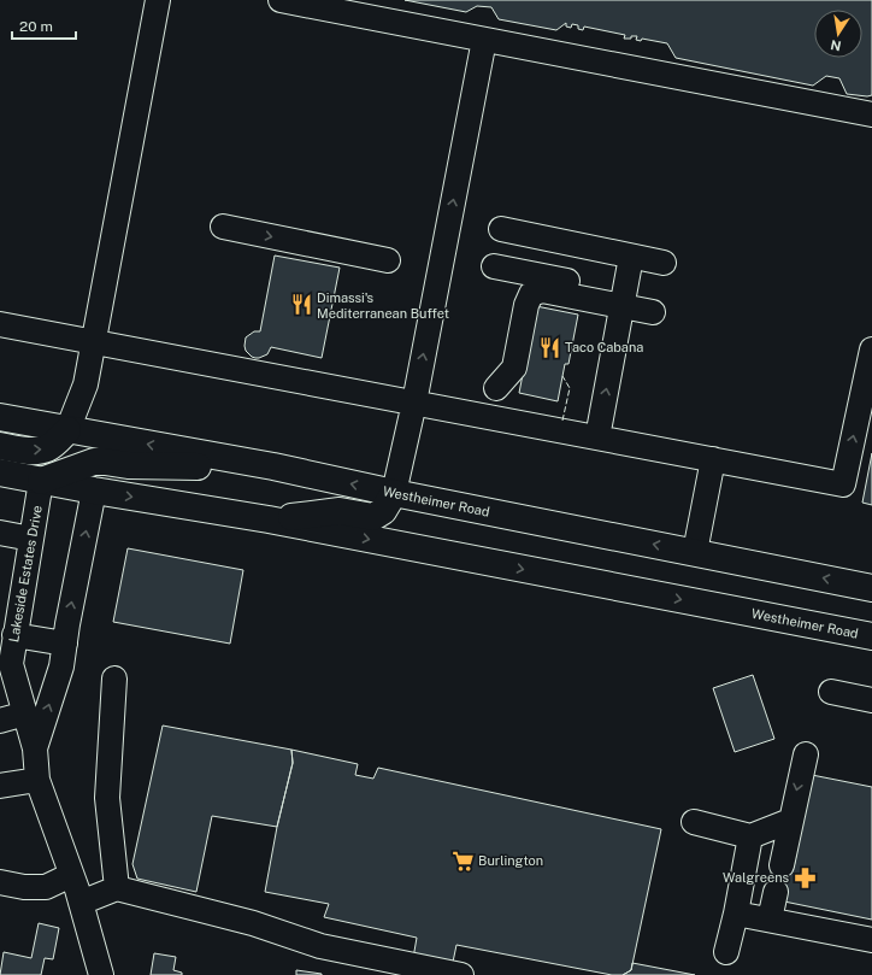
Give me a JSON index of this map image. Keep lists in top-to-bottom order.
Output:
{
  "streets": {
    "main road": ["Westheimer Road"],
    "street": ["Lakeside Estates Drive"]
  },
  "crossings": [
    ["Westheimer Road", "Lakeside Estates Drive"]
  ],
  "places": {
    "restaurant": ["Dimassi's Mediterranean Buffet", "Taco Cabana"],
    "supermarket": ["Burlington"],
    "pharmacy": ["Walgreens"]
  },
  "scale_bar": "20 m",
  "north": "bottom"
}
